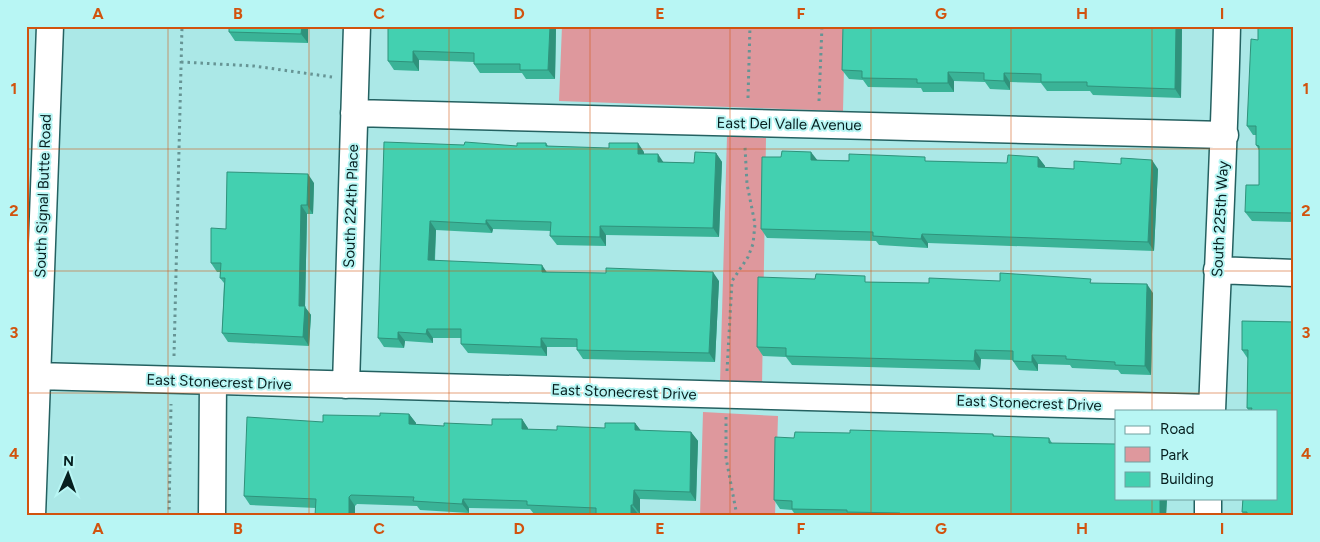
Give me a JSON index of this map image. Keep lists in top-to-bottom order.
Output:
{
  "streets": {
    "street": [
      "East Del Valle Avenue",
      "South Signal Butte Road",
      "South 224th Place",
      "South 225th Way",
      "East Stonecrest Drive"
    ]
  },
  "crossings": [
    ["East Del Valle Avenue", "South 224th Place"],
    ["East Del Valle Avenue", "South 225th Way"],
    ["South Signal Butte Road", "East Stonecrest Drive"],
    ["South 224th Place", "East Stonecrest Drive"],
    ["South 225th Way", "East Stonecrest Drive"]
  ],
  "legend": ["Road", "Park", "Building"],
  "north": "top",
  "grid": {
    "columns": [
      "A",
      "B",
      "C",
      "D",
      "E",
      "F",
      "G",
      "H",
      "I"
    ],
    "rows": [
      "1",
      "2",
      "3",
      "4"
    ]
  }
}
